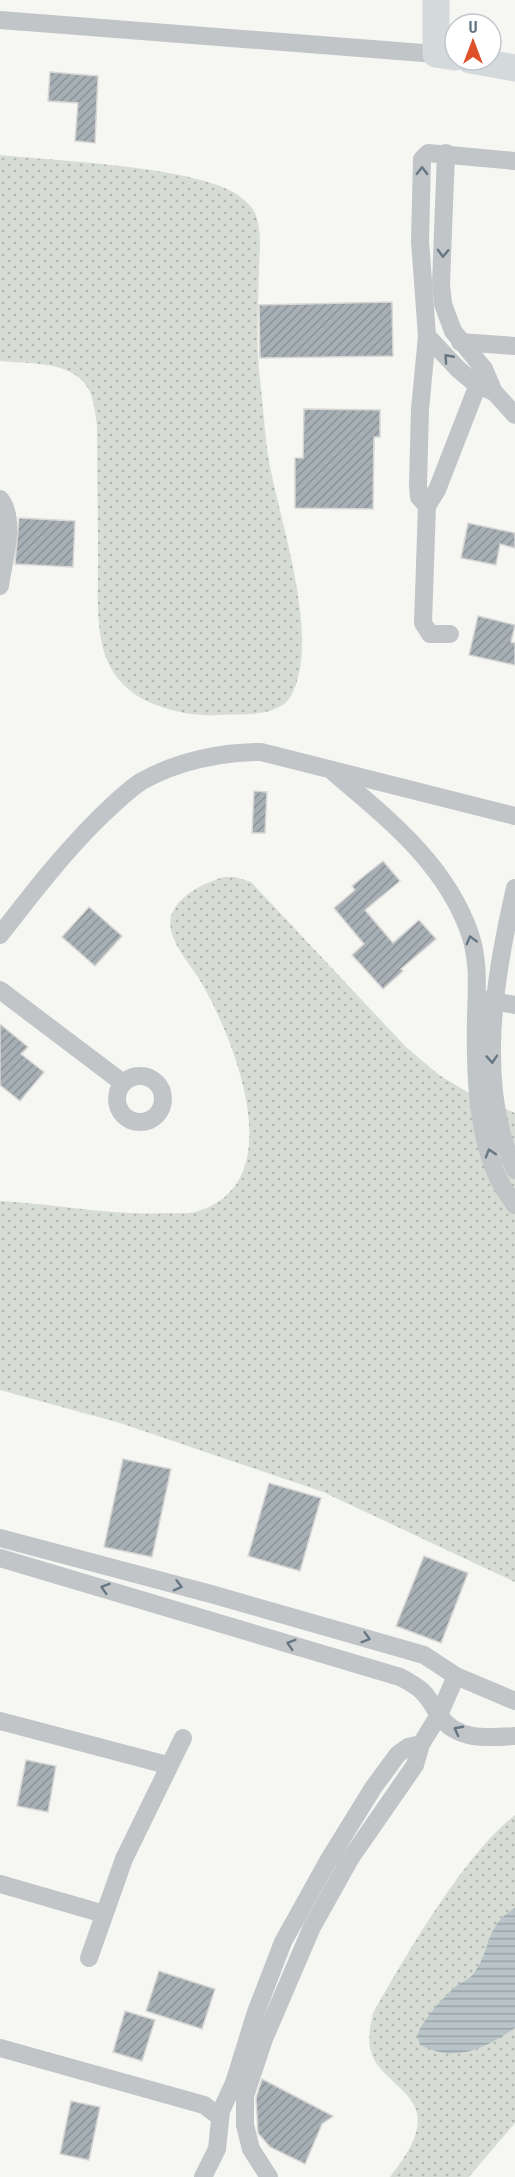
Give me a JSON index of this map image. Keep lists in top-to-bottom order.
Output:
{
  "north": "top"
}
